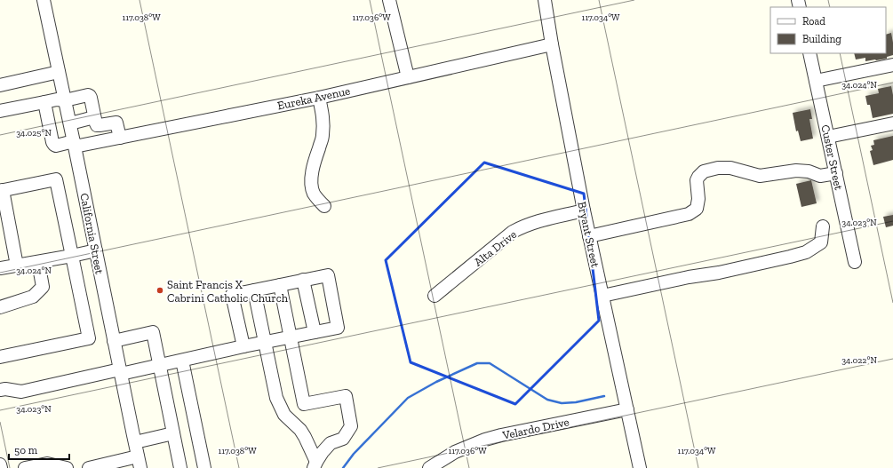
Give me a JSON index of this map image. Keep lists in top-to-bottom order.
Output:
{
  "streets": {
    "street": [
      "Eureka Avenue",
      "Custer Street",
      "California Street",
      "Bryant Street",
      "Alta Drive",
      "Velardo Drive"
    ]
  },
  "crossings": [
    ["Eureka Avenue", "California Street"],
    ["Eureka Avenue", "Bryant Street"],
    ["Bryant Street", "Alta Drive"],
    ["Bryant Street", "Velardo Drive"]
  ],
  "places": ["Saint Francis X Cabrini Catholic Church"],
  "legend": ["Road", "Building"],
  "scale_bar": "50 m",
  "coordinates": [
    "117.038°W",
    "117.036°W",
    "117.034°W",
    "34.024°N",
    "34.025°N",
    "34.023°N",
    "34.022°N"
  ]
}
